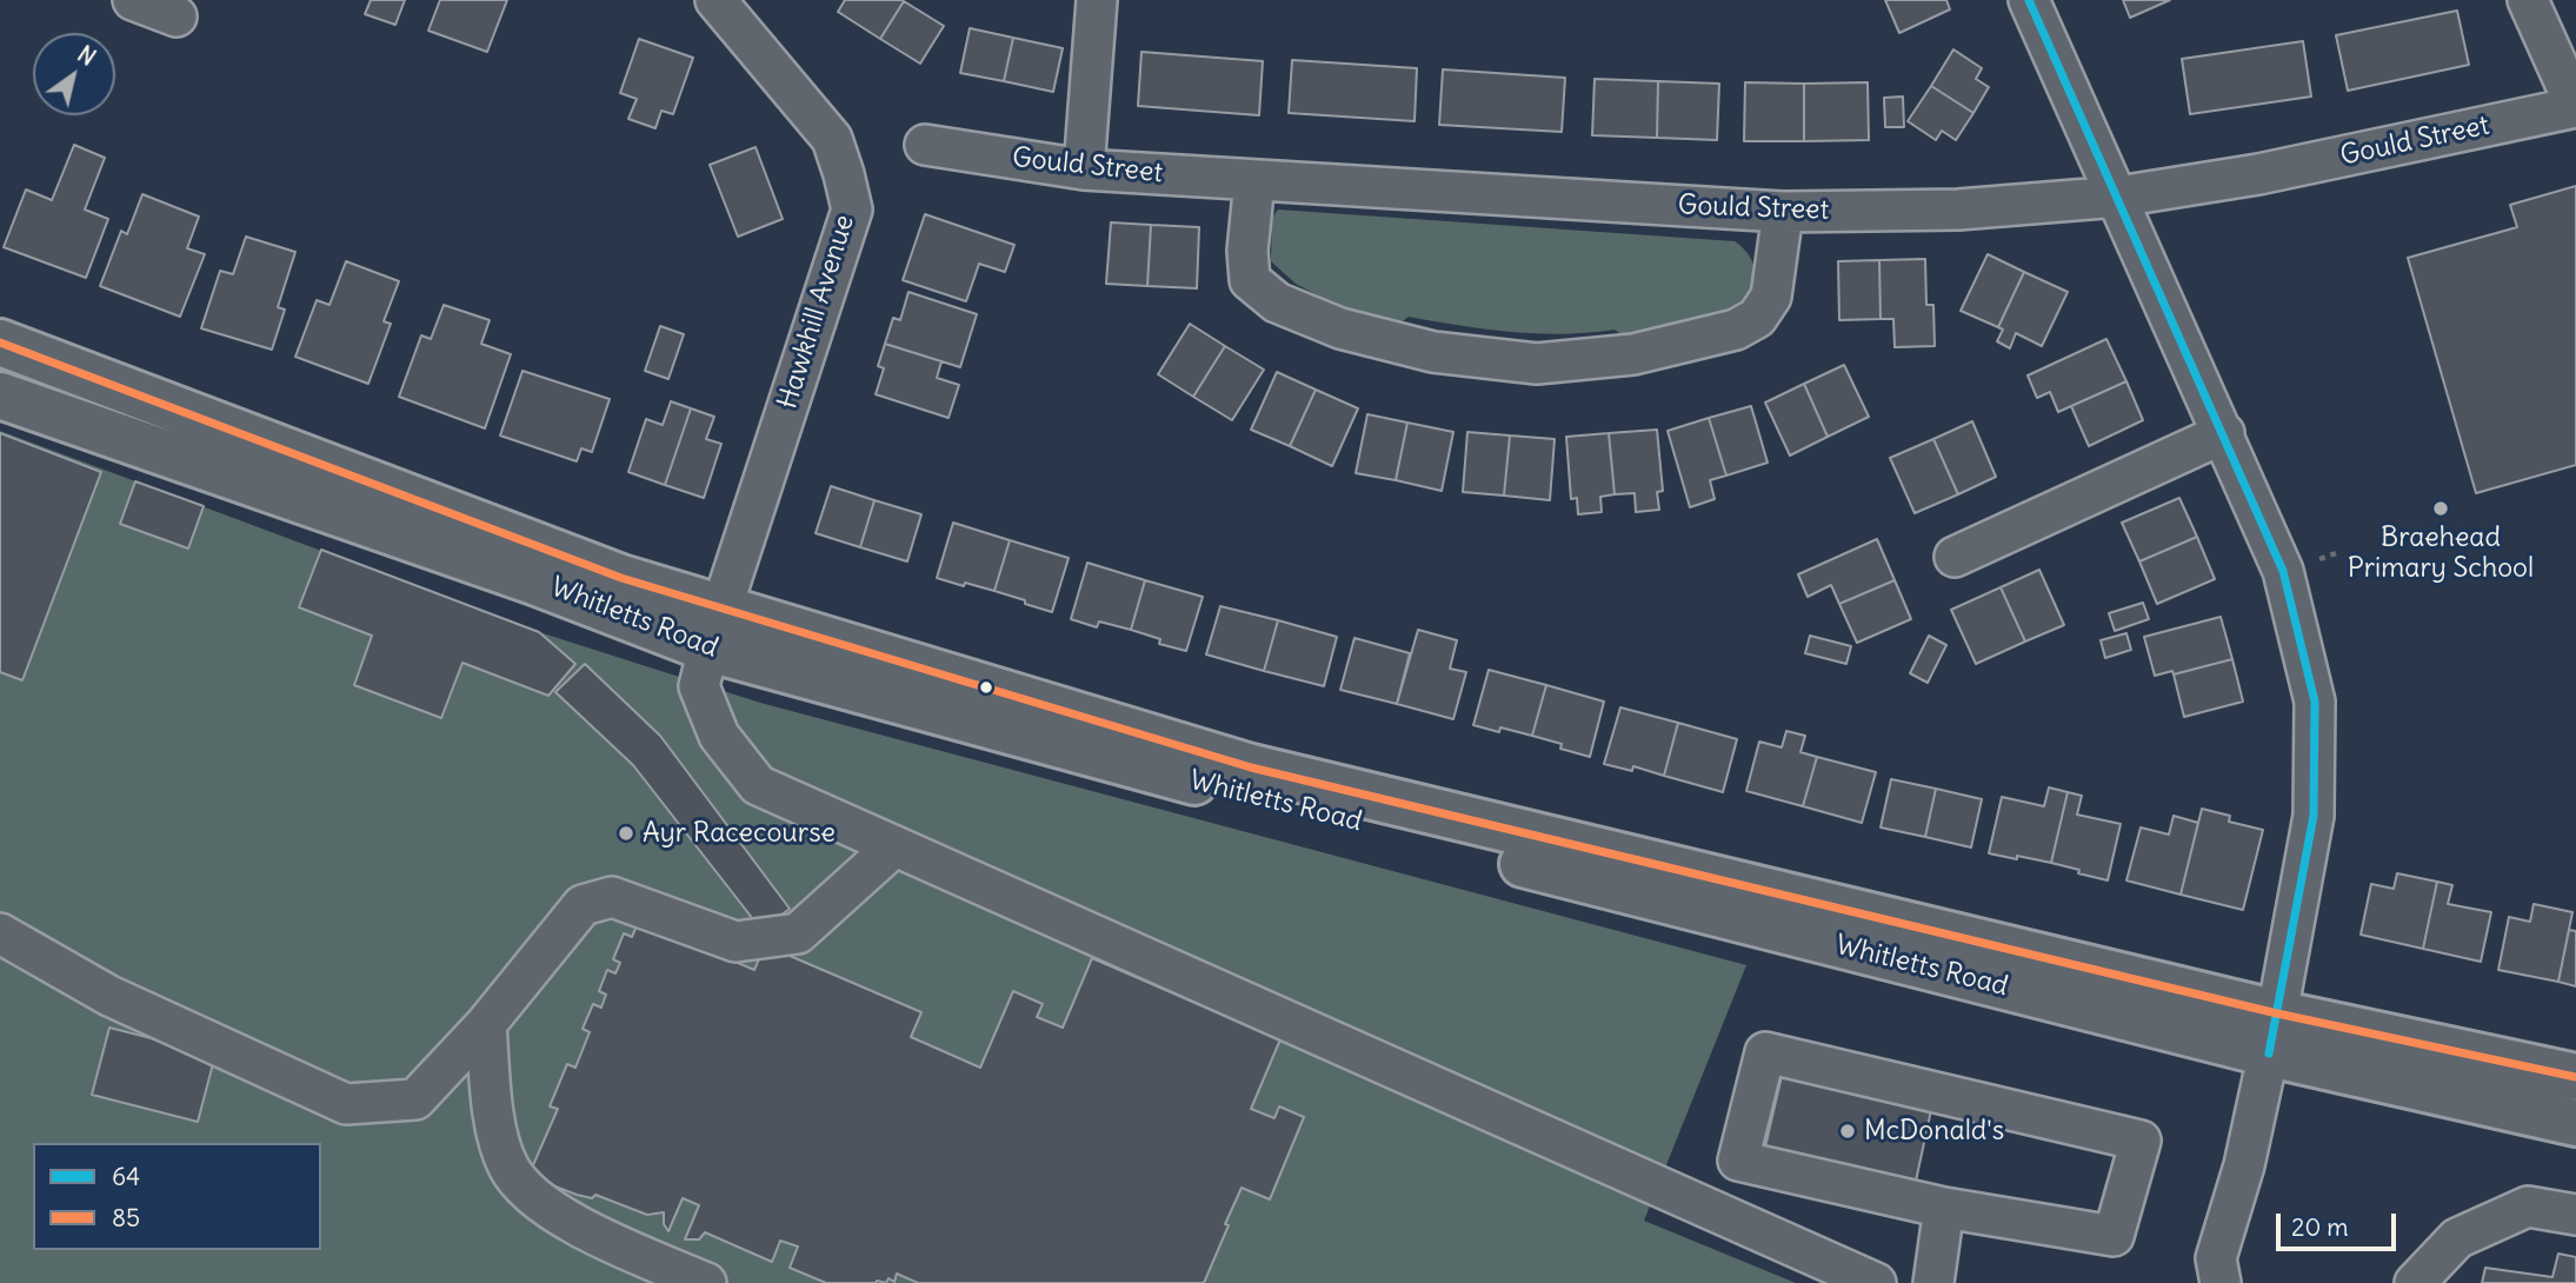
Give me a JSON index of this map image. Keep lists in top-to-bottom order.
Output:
{
  "streets": {
    "main road": ["Whitletts Road"],
    "street": ["Gould Street", "Hawkhill Avenue"]
  },
  "crossings": [
    ["Hawkhill Avenue", "Whitletts Road"]
  ],
  "places": ["Braehead Primary School", "Ayr Racecourse", "McDonald's"],
  "lines": ["transit line 64", "transit line 85"],
  "legend": ["64", "85"],
  "scale_bar": "20 m",
  "north": "top right"
}
